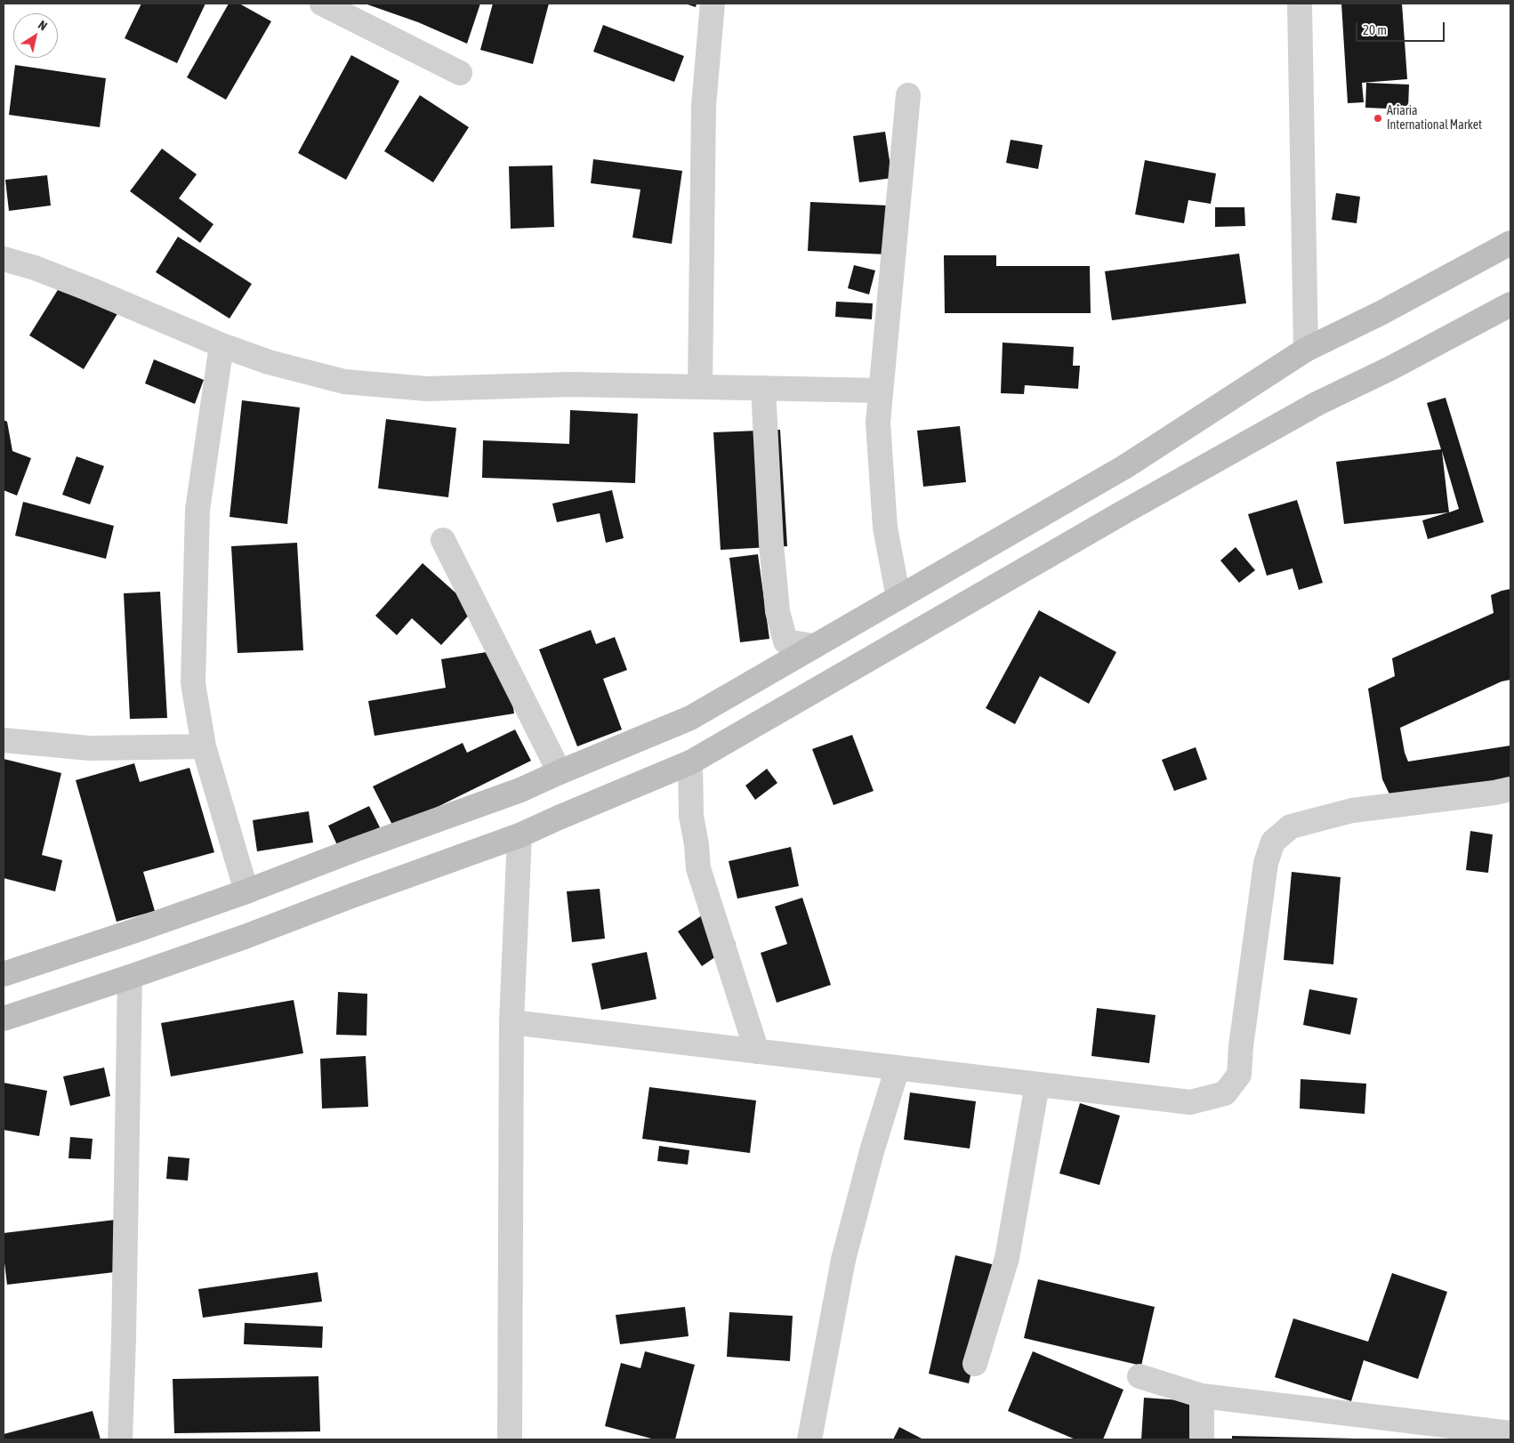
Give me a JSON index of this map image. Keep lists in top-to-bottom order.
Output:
{
  "places": ["Ariaria International Market"],
  "scale_bar": "20 m",
  "north": "top right"
}
